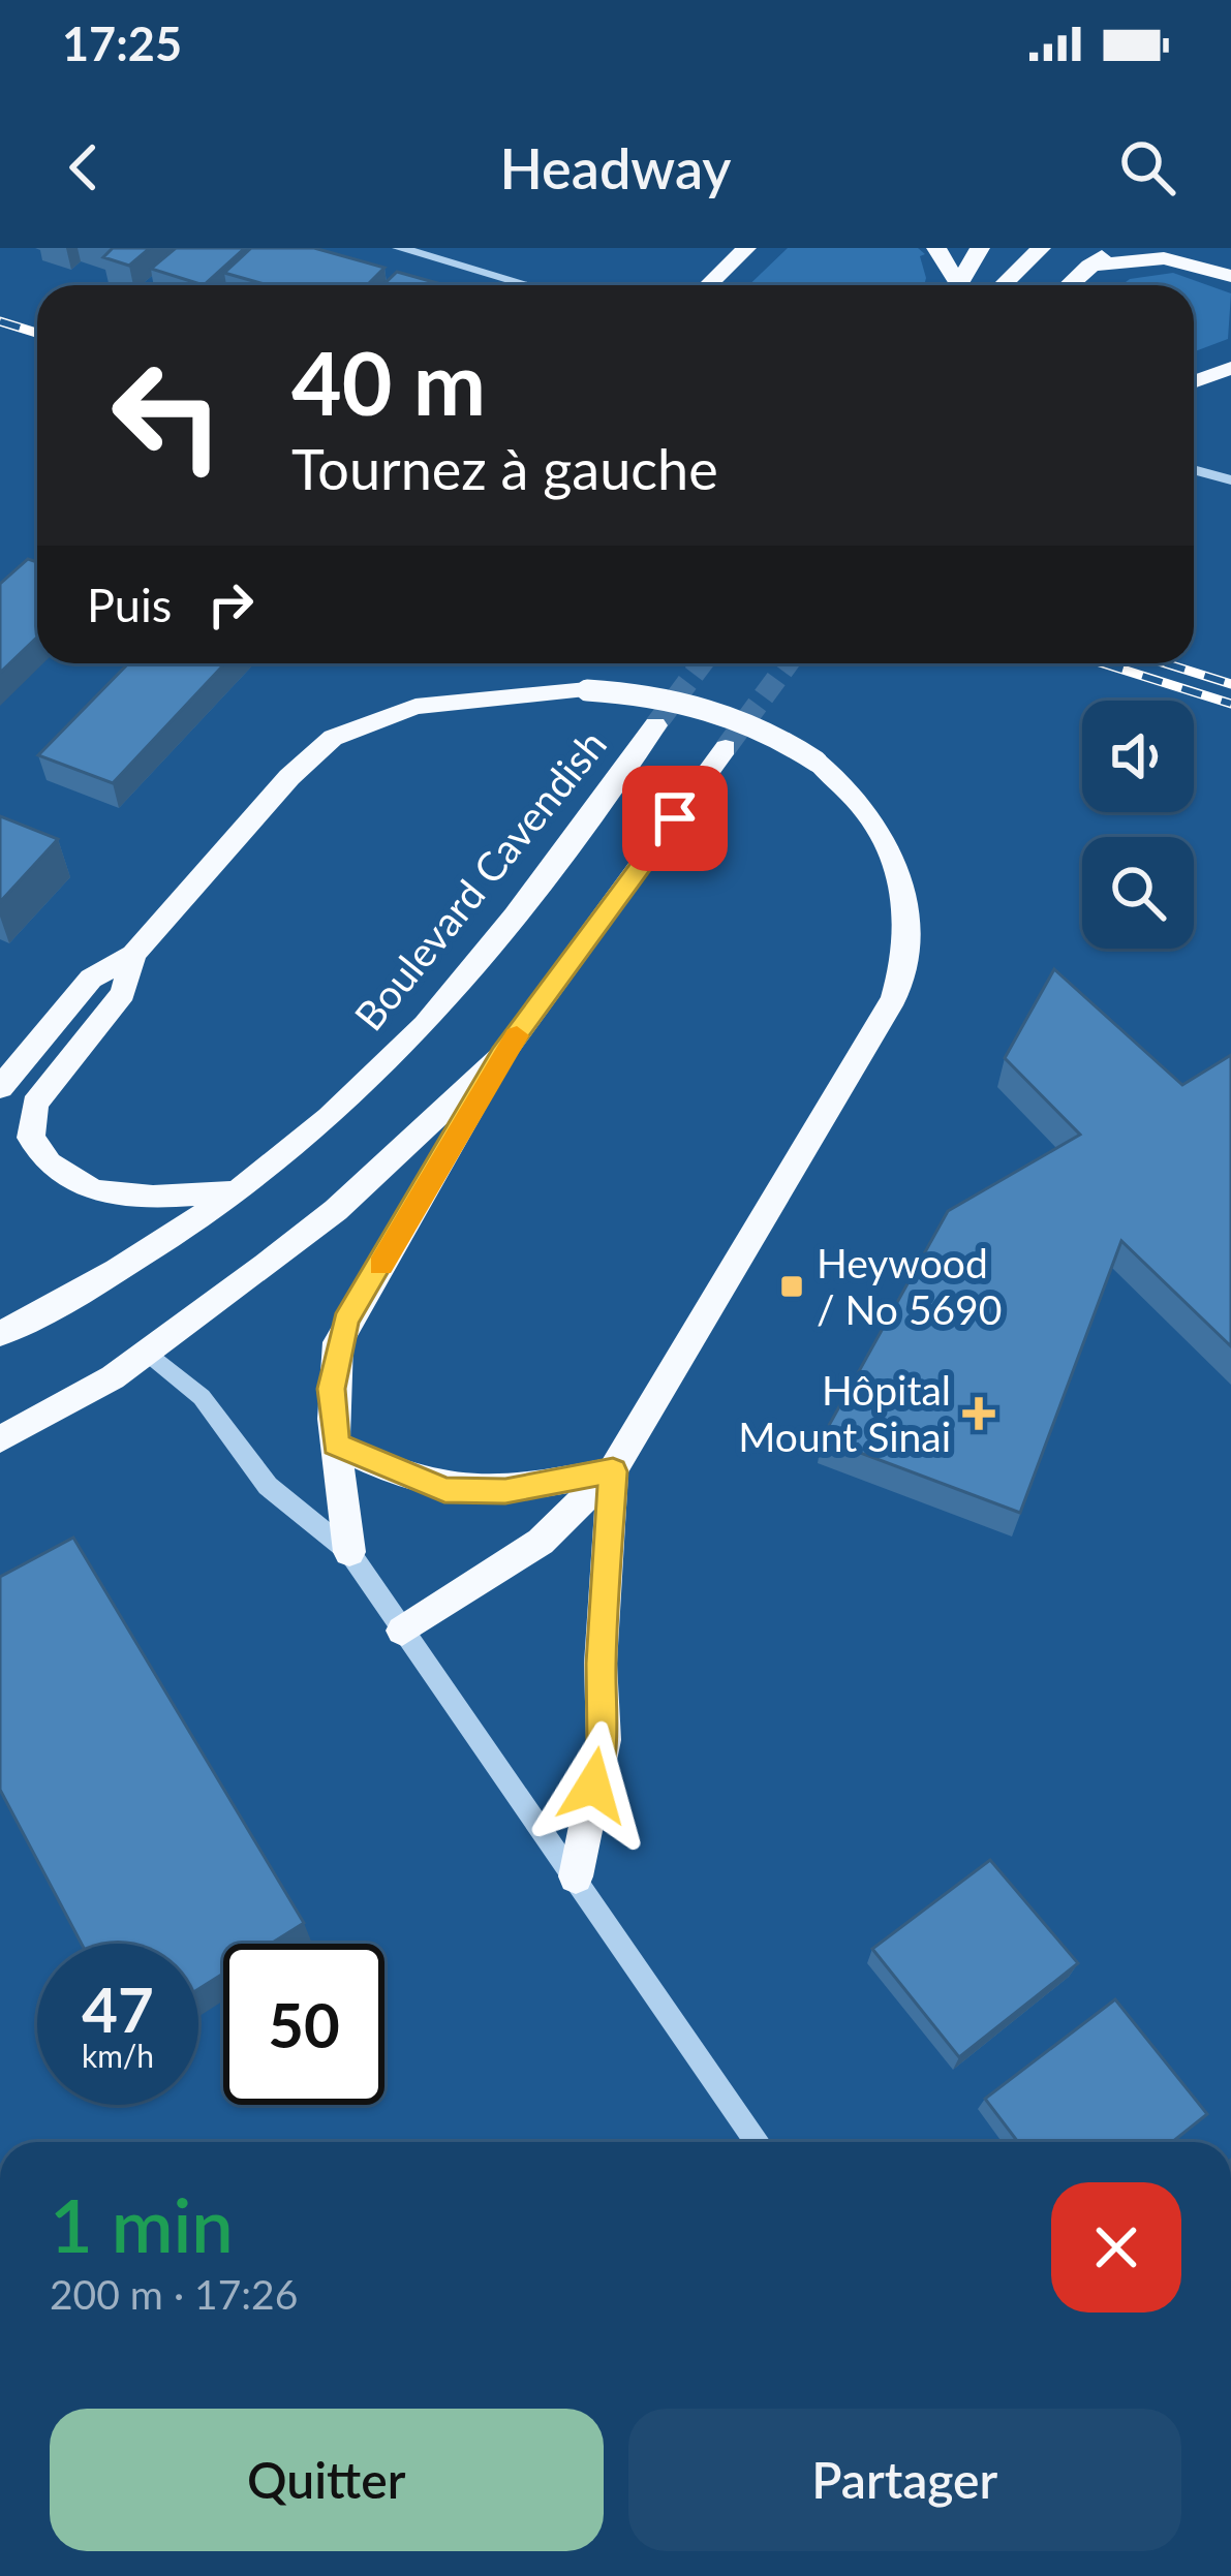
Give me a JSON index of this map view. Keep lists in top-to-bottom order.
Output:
{
  "streets": {
    "main road": ["Boulevard Cavendish"]
  },
  "places": {
    "transit": ["Heywood / No 5690"],
    "health": ["Hôpital Mount Sinai"]
  },
  "page": {
    "status": "17:25",
    "header": "Headway",
    "turn": ["40 m", "Tournez à gauche"],
    "then": "Puis",
    "speed": "47 km/h",
    "limit": "50",
    "heading": ["1 min", "200 m · 17:26"],
    "buttons": ["Quitter", "Partager"]
  }
}
